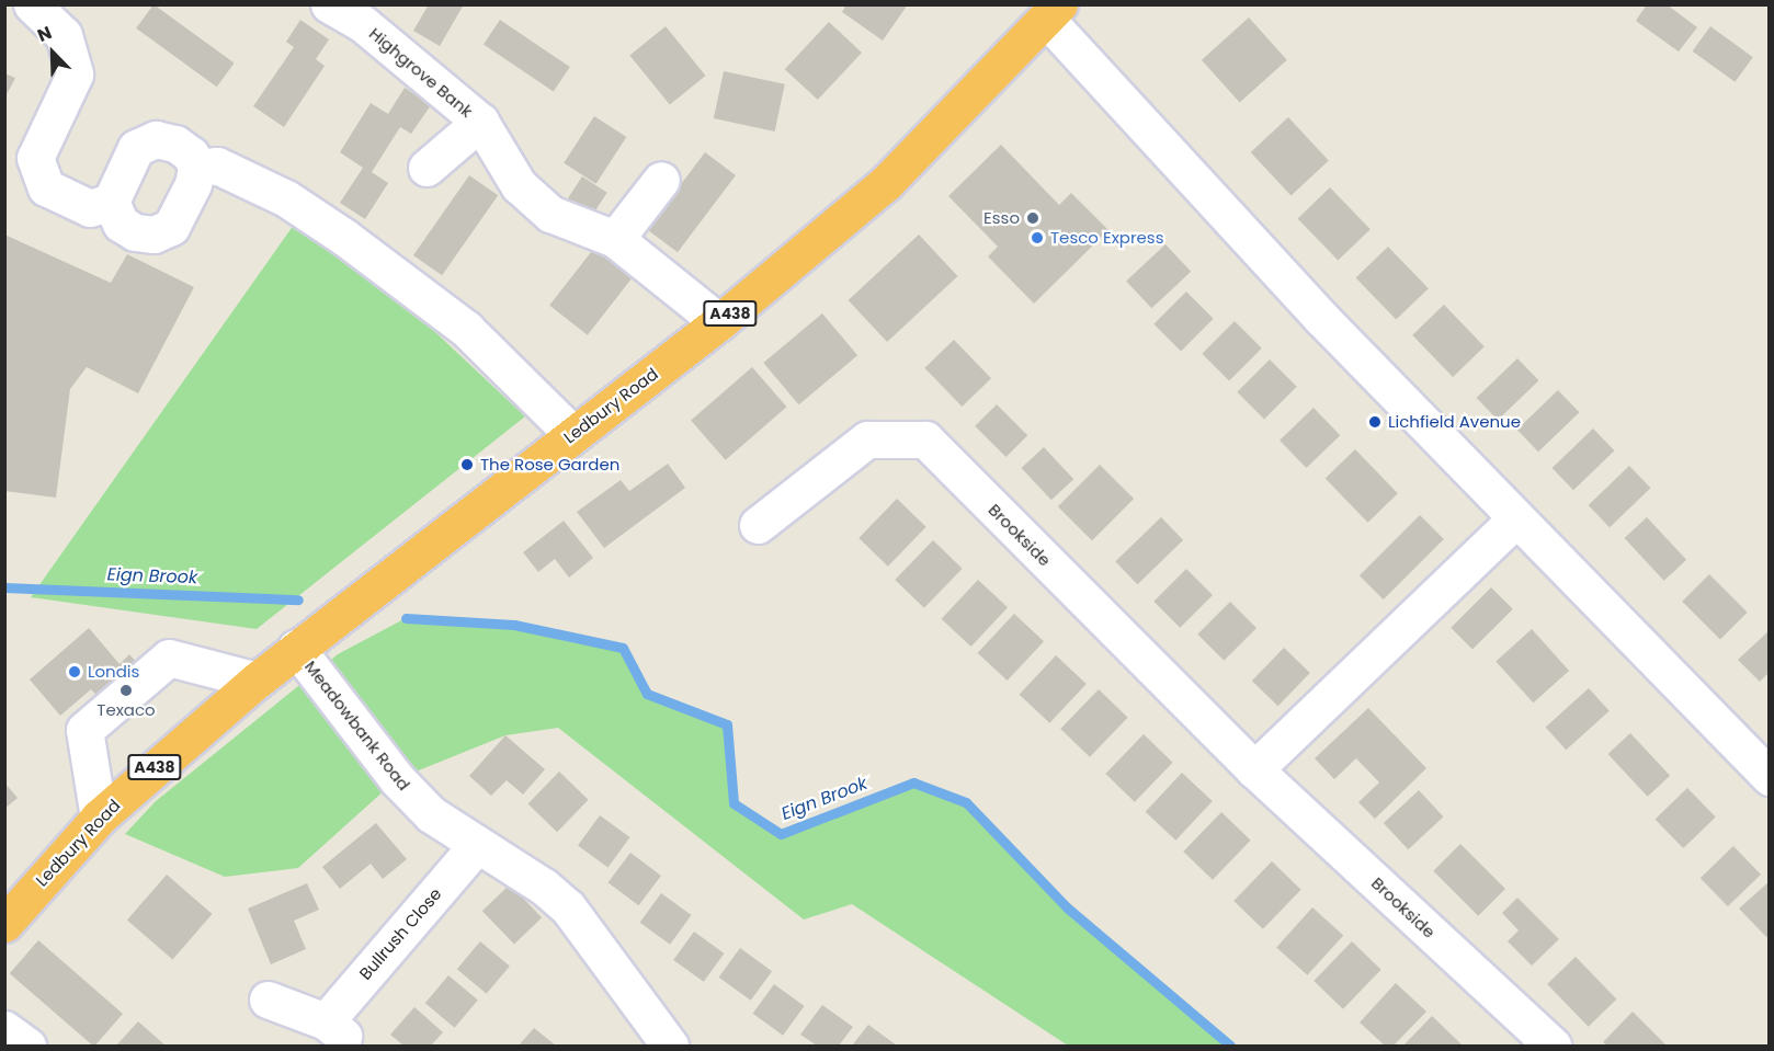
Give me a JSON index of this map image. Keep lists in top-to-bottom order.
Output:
{
  "streets": {
    "highway": ["A438", "Ledbury Road"],
    "street": [
      "Highgrove Bank",
      "Brookside",
      "Meadowbank Road",
      "Bullrush Close"
    ]
  },
  "crossings": [
    ["Highgrove Bank", "Ledbury Road"],
    ["Ledbury Road", "Meadowbank Road"],
    ["Meadowbank Road", "Bullrush Close"]
  ],
  "water": ["Eign Brook"],
  "places": [
    "Esso",
    "Tesco Express",
    "Lichfield Avenue",
    "The Rose Garden",
    "Londis",
    "Texaco"
  ],
  "north": "top left"
}
